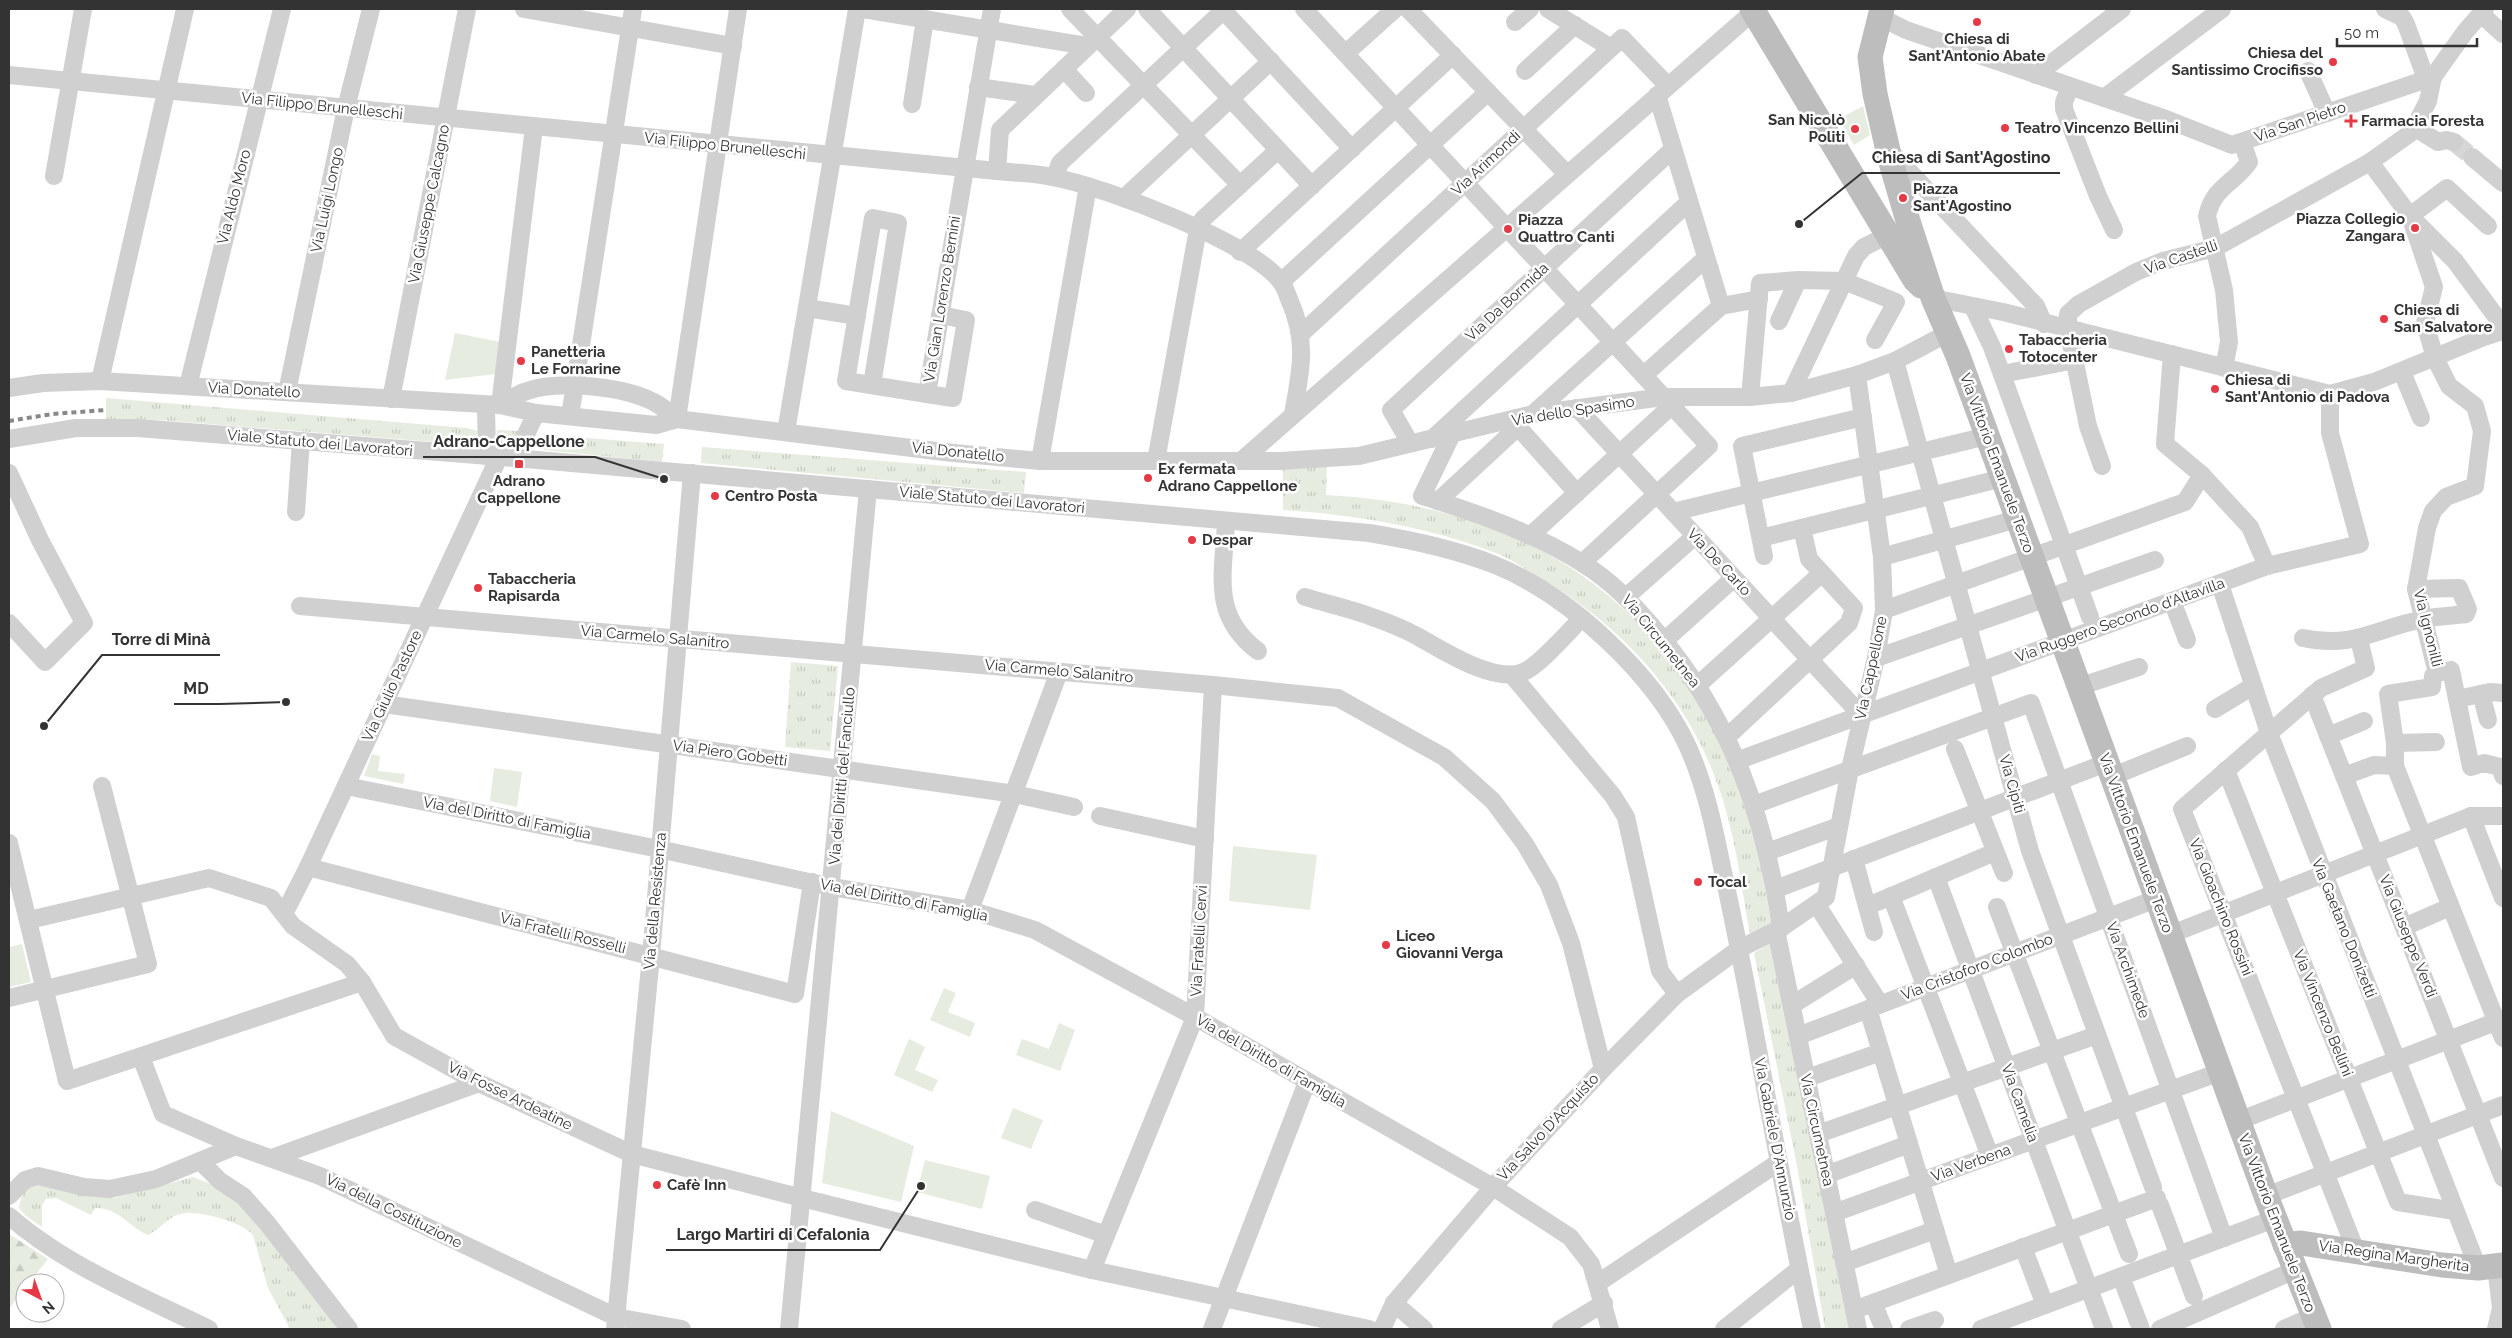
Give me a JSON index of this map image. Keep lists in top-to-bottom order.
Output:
{
  "streets": {
    "street": [
      "Via Filippo Brunelleschi",
      "Via San Pietro",
      "Via Arimondi",
      "Via Aldo Moro",
      "Via Luigi Longo",
      "Via Giuseppe Calcagno",
      "Via Castelli",
      "Via Gian Lorenzo Bernini",
      "Via Da Bormida",
      "Via Donatello",
      "Via dello Spasimo",
      "Viale Statuto dei Lavoratori",
      "Via Vittorio Emanuele Terzo",
      "Via De Carlo",
      "Via Ruggero Secondo d'Altavilla",
      "Via Ignonilli",
      "Via Carmelo Salanitro",
      "Via Circumetnea",
      "Via Cappellone",
      "Via Giulio Pastore",
      "Via Piero Gobetti",
      "Via dei Diritti del Fanciullo",
      "Via Cipitì",
      "Via del Diritto di Famiglia",
      "Via della Resistenza",
      "Via Gioachino Rossini",
      "Via Gaetano Donizetti",
      "Via Fratelli Rosselli",
      "Via Giuseppe Verdi",
      "Via Fratelli Cervi",
      "Via Cristoforo Colombo",
      "Via Archimede",
      "Via Vincenzo Bellini",
      "Via Fosse Ardeatine",
      "Via Camelia",
      "Via Salvo D'Acquisto",
      "Via Gabriele D'Annunzio",
      "Via Verbena",
      "Via della Costituzione",
      "Via Regina Margherita"
    ]
  },
  "crossings": [
    ["Via Filippo Brunelleschi", "Via Aldo Moro"],
    ["Via Filippo Brunelleschi", "Via Luigi Longo"],
    ["Via Filippo Brunelleschi", "Via Giuseppe Calcagno"],
    ["Via Filippo Brunelleschi", "Via Gian Lorenzo Bernini"],
    ["Via San Pietro", "Via Castelli"],
    ["Via San Pietro", "Via Vittorio Emanuele Terzo"],
    ["Via Aldo Moro", "Via Donatello"],
    ["Via Luigi Longo", "Via Donatello"],
    ["Via Giuseppe Calcagno", "Via Donatello"],
    ["Via Da Bormida", "Via dello Spasimo"],
    ["Via Donatello", "Via dello Spasimo"],
    ["Via Donatello", "Via Giulio Pastore"],
    ["Via dello Spasimo", "Via Vittorio Emanuele Terzo"],
    ["Via dello Spasimo", "Via De Carlo"],
    ["Via dello Spasimo", "Via Cappellone"],
    ["Via dello Spasimo", "Via Cipitì"],
    ["Viale Statuto dei Lavoratori", "Via Cappellone"],
    ["Viale Statuto dei Lavoratori", "Via Giulio Pastore"],
    ["Viale Statuto dei Lavoratori", "Via dei Diritti del Fanciullo"],
    ["Viale Statuto dei Lavoratori", "Via della Resistenza"],
    ["Viale Statuto dei Lavoratori", "Via Salvo D'Acquisto"],
    ["Viale Statuto dei Lavoratori", "Via Gabriele D'Annunzio"],
    ["Via Vittorio Emanuele Terzo", "Via Ruggero Secondo d'Altavilla"],
    ["Via Vittorio Emanuele Terzo", "Via Cristoforo Colombo"],
    ["Via Vittorio Emanuele Terzo", "Via Verbena"],
    ["Via Vittorio Emanuele Terzo", "Via Regina Margherita"],
    ["Via De Carlo", "Via Ruggero Secondo d'Altavilla"],
    ["Via De Carlo", "Via Cappellone"],
    ["Via Ruggero Secondo d'Altavilla", "Via Circumetnea"],
    ["Via Ruggero Secondo d'Altavilla", "Via Cappellone"],
    ["Via Ruggero Secondo d'Altavilla", "Via Cipitì"],
    ["Via Ruggero Secondo d'Altavilla", "Via Gaetano Donizetti"],
    ["Via Carmelo Salanitro", "Via Giulio Pastore"],
    ["Via Carmelo Salanitro", "Via dei Diritti del Fanciullo"],
    ["Via Carmelo Salanitro", "Via della Resistenza"],
    ["Via Carmelo Salanitro", "Via Fratelli Cervi"],
    ["Via Carmelo Salanitro", "Via Salvo D'Acquisto"],
    ["Via Circumetnea", "Via Cappellone"],
    ["Via Circumetnea", "Via Cristoforo Colombo"],
    ["Via Circumetnea", "Via Verbena"],
    ["Via Cappellone", "Via Salvo D'Acquisto"],
    ["Via Cappellone", "Via Gabriele D'Annunzio"],
    ["Via Giulio Pastore", "Via Piero Gobetti"],
    ["Via Giulio Pastore", "Via del Diritto di Famiglia"],
    ["Via Giulio Pastore", "Via Fratelli Rosselli"],
    ["Via Giulio Pastore", "Via Fosse Ardeatine"],
    ["Via Piero Gobetti", "Via dei Diritti del Fanciullo"],
    ["Via Piero Gobetti", "Via della Resistenza"],
    ["Via dei Diritti del Fanciullo", "Via del Diritto di Famiglia"],
    ["Via dei Diritti del Fanciullo", "Via Fosse Ardeatine"],
    ["Via Cipitì", "Via Cristoforo Colombo"],
    ["Via Cipitì", "Via Archimede"],
    ["Via Cipitì", "Via Verbena"],
    ["Via del Diritto di Famiglia", "Via della Resistenza"],
    ["Via del Diritto di Famiglia", "Via Fratelli Rosselli"],
    ["Via del Diritto di Famiglia", "Via Fratelli Cervi"],
    ["Via del Diritto di Famiglia", "Via Salvo D'Acquisto"],
    ["Via della Resistenza", "Via Fratelli Rosselli"],
    ["Via della Resistenza", "Via Fosse Ardeatine"],
    ["Via della Resistenza", "Via della Costituzione"],
    ["Via Gioachino Rossini", "Via Gaetano Donizetti"],
    ["Via Gioachino Rossini", "Via Giuseppe Verdi"],
    ["Via Gioachino Rossini", "Via Vincenzo Bellini"],
    ["Via Gioachino Rossini", "Via Regina Margherita"],
    ["Via Gaetano Donizetti", "Via Vincenzo Bellini"],
    ["Via Gaetano Donizetti", "Via Regina Margherita"],
    ["Via Fratelli Cervi", "Via Fosse Ardeatine"],
    ["Via Cristoforo Colombo", "Via Archimede"],
    ["Via Cristoforo Colombo", "Via Camelia"],
    ["Via Archimede", "Via Verbena"],
    ["Via Camelia", "Via Verbena"],
    ["Via Salvo D'Acquisto", "Via Gabriele D'Annunzio"]
  ],
  "places": {
    "other": [
      "Chiesa di Sant'Antonio Abate",
      "Chiesa del Santissimo Crocifisso",
      "Teatro Vincenzo Bellini",
      "San Nicolò Politi",
      "Piazza Sant'Agostino",
      "Chiesa di Sant'Agostino",
      "Piazza Collegio Zangara",
      "Piazza Quattro Canti",
      "Chiesa di San Salvatore",
      "Tabaccheria Totocenter",
      "Panetteria Le Fornarine",
      "Chiesa di Sant'Antonio di Padova",
      "Ex fermata Adrano Cappellone",
      "Adrano-Cappellone",
      "Centro Posta",
      "Despar",
      "Tabaccheria Rapisarda",
      "MD",
      "Torre di Minà",
      "Tocal",
      "Liceo Giovanni Verga",
      "Cafè Inn",
      "Largo Martiri di Cefalonia"
    ],
    "health": ["Farmacia Foresta"],
    "transit": ["Adrano Cappellone"]
  },
  "scale_bar": "50 m",
  "north": "bottom right"
}
